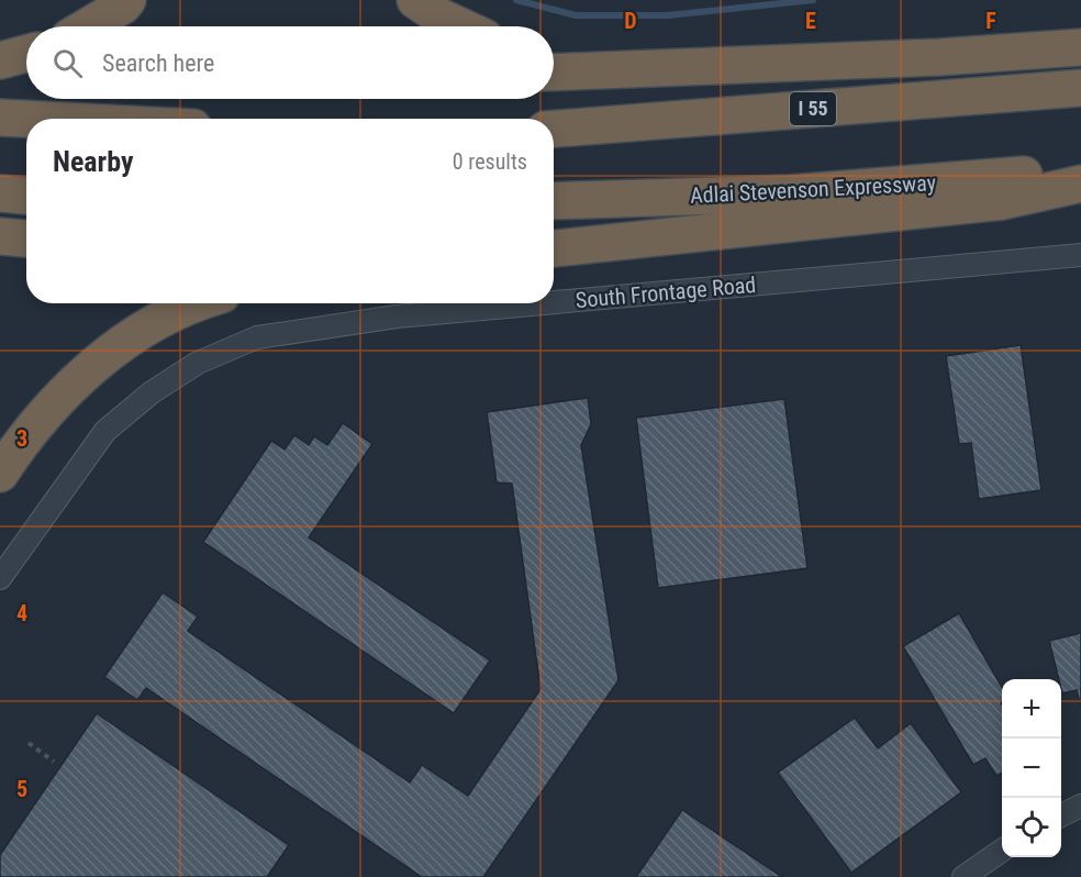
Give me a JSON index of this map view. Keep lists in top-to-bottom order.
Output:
{
  "streets": {
    "highway": ["I 55", "Adlai Stevenson Expressway"],
    "street": ["South Frontage Road"]
  },
  "page": {
    "search": "Search here",
    "heading": ["Nearby", "0 results"],
    "map_buttons": ["+", "−"]
  },
  "grid": {
    "columns": ["D", "E", "F"],
    "rows": ["3", "4", "5"]
  }
}
